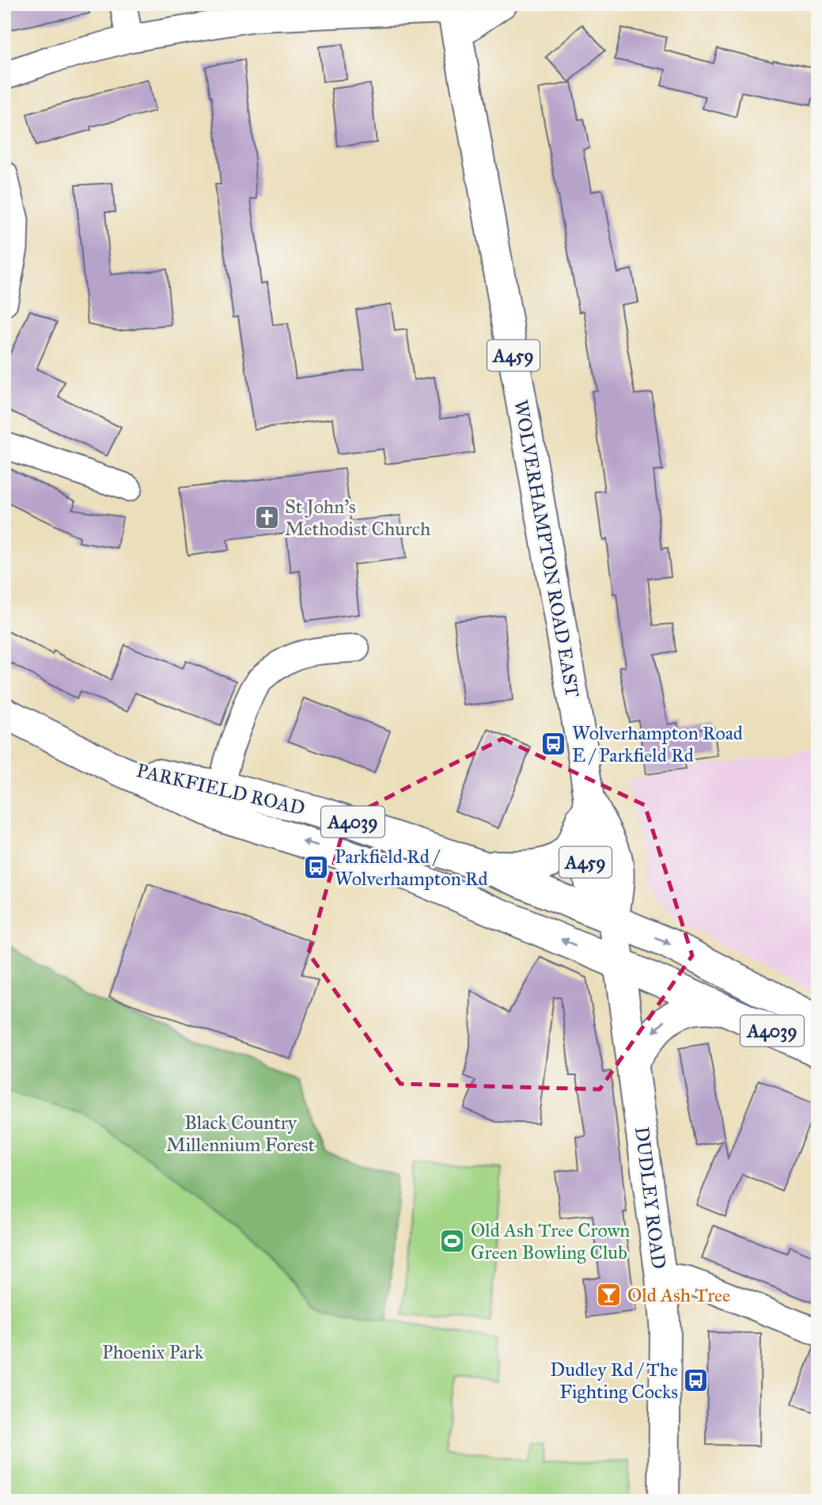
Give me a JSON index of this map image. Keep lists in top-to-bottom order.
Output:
{
  "streets": {
    "main road": [
      "A459",
      "WOLVERHAMPTON ROAD EAST",
      "PARKFIELD ROAD",
      "A4039",
      "DUDLEY ROAD"
    ]
  },
  "crossings": [
    ["WOLVERHAMPTON ROAD EAST", "PARKFIELD ROAD"],
    ["WOLVERHAMPTON ROAD EAST", "A4039"],
    ["WOLVERHAMPTON ROAD EAST", "DUDLEY ROAD"],
    ["PARKFIELD ROAD", "A4039"],
    ["PARKFIELD ROAD", "DUDLEY ROAD"],
    ["A4039", "DUDLEY ROAD"]
  ],
  "parks": ["Black Country Millennium Forest", "Phoenix Park"],
  "places": {
    "church": ["St John's Methodist Church"],
    "bus stop": ["Wolverhampton Road E / Parkfield Rd", "Parkfield Rd / Wolverhampton Rd", "Dudley Rd / The Fighting Cocks"],
    "sports": ["Old Ash Tree Crown Green Bowling Club"],
    "bar": ["Old Ash Tree"]
  }
}
